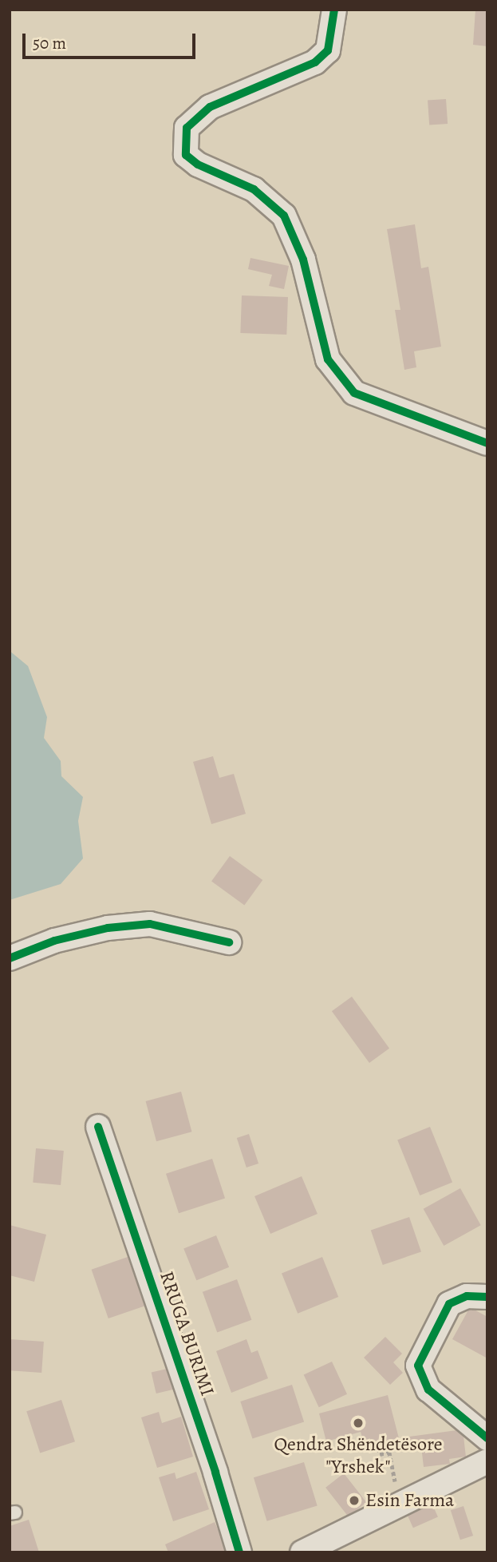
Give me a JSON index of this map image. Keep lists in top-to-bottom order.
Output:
{
  "streets": {
    "street": ["RRUGA BURIMI"]
  },
  "places": ["Qendra Shëndetësore \"Yrshek\"", "Esin Farma"],
  "scale_bar": "50 m"
}
